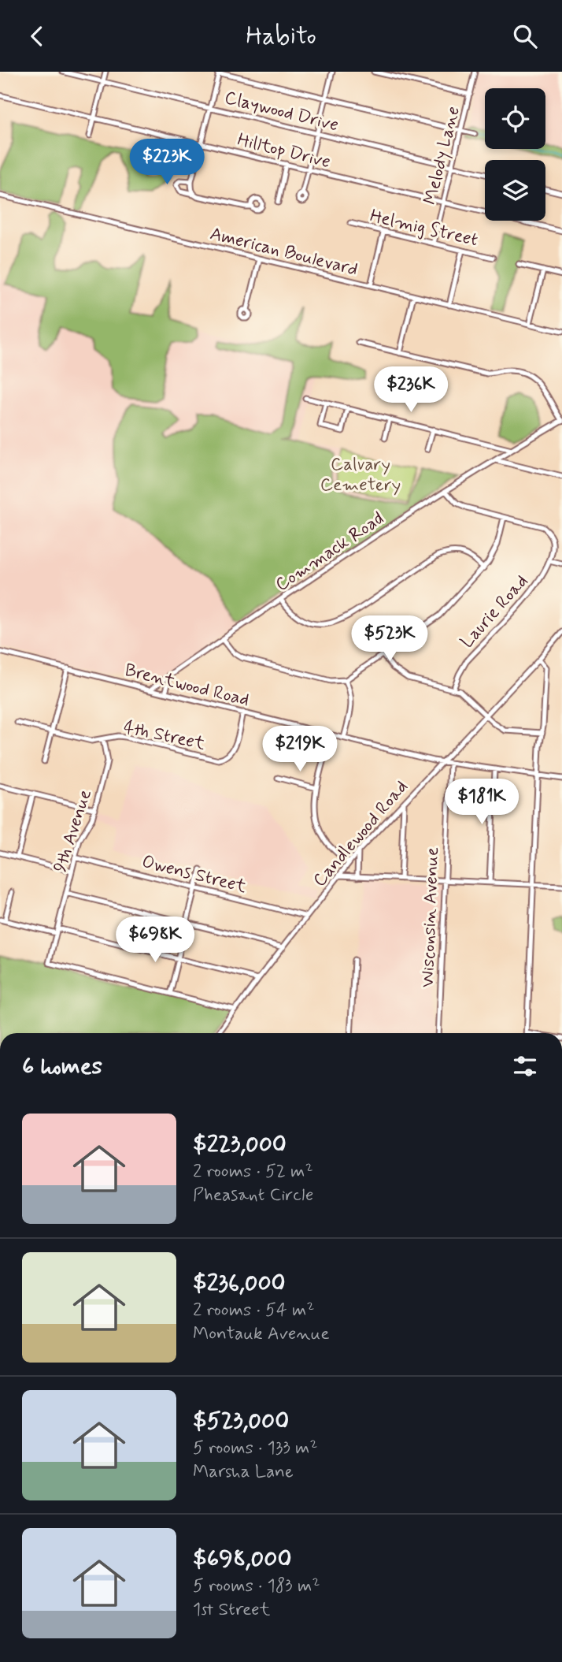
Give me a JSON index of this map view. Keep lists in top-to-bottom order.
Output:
{
  "streets": {
    "street": [
      "Claywood Drive",
      "Hilltop Drive",
      "Melody Lane",
      "Helmig Street",
      "American Boulevard",
      "Commack Road",
      "Laurie Road",
      "Brentwood Road",
      "4th Street",
      "9th Avenue",
      "Candlewood Road",
      "Owens Street",
      "Wisconsin Avenue"
    ]
  },
  "crossings": [
    ["Claywood Drive", "Melody Lane"],
    ["Hilltop Drive", "Melody Lane"],
    ["Melody Lane", "Helmig Street"],
    ["Commack Road", "Laurie Road"],
    ["Commack Road", "Brentwood Road"],
    ["Brentwood Road", "4th Street"],
    ["Brentwood Road", "Candlewood Road"],
    ["Brentwood Road", "Wisconsin Avenue"],
    ["4th Street", "9th Avenue"],
    ["9th Avenue", "Owens Street"],
    ["Candlewood Road", "Owens Street"]
  ],
  "parks": ["Calvary Cemetery"],
  "page": {
    "header": "Habito",
    "price": [
      "$223K",
      "$236K",
      "$523K",
      "$219K",
      "$181K",
      "$698K"
    ],
    "heading": "6 homes",
    "list": [
      {
        "name": "$223,000",
        "note": "2 rooms · 52 m² · Pheasant Circle"
      },
      {
        "name": "$236,000",
        "note": "2 rooms · 54 m² · Montauk Avenue"
      },
      {
        "name": "$523,000",
        "note": "5 rooms · 133 m² · Marsha Lane"
      },
      {
        "name": "$698,000",
        "note": "5 rooms · 183 m² · 1st Street"
      }
    ]
  }
}
